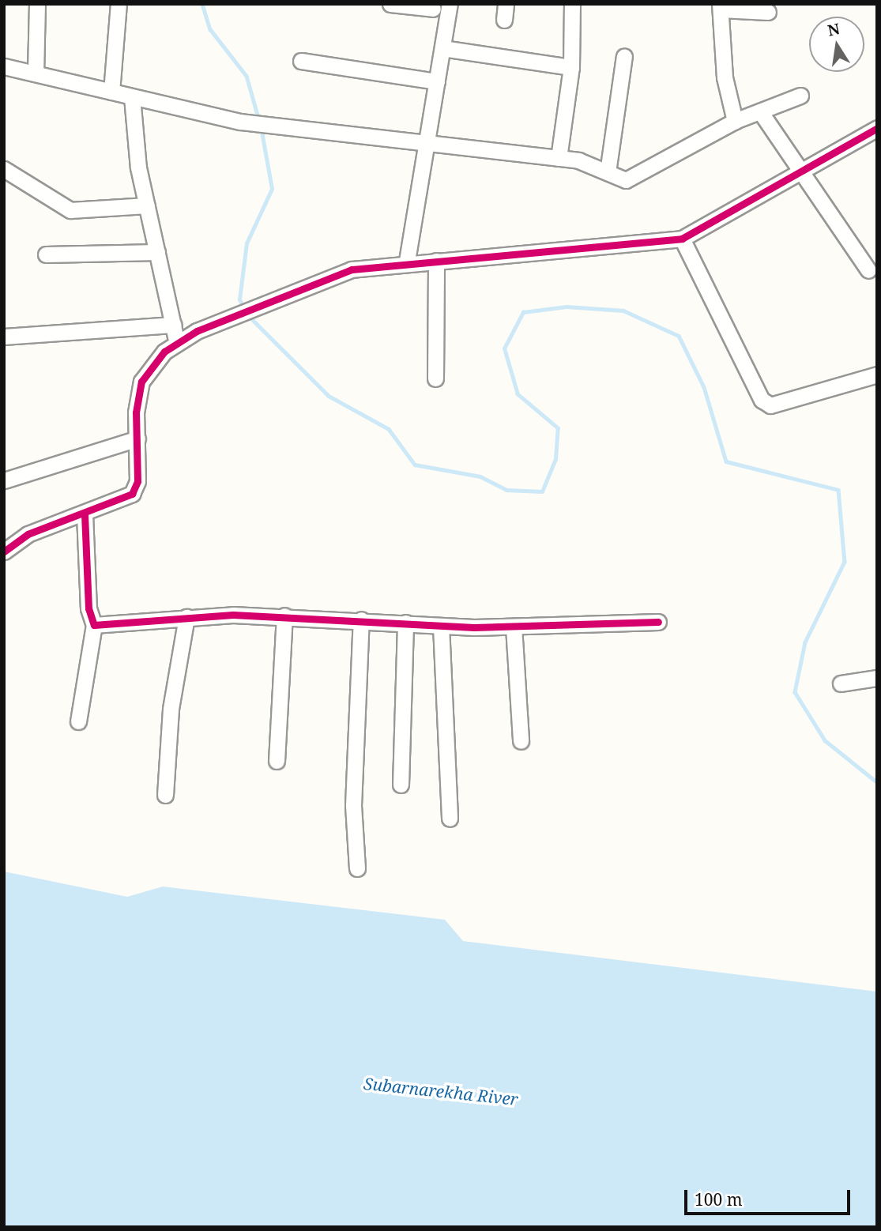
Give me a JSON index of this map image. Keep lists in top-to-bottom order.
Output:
{
  "water": ["Subarnarekha River"],
  "scale_bar": "100 m",
  "north": "top"
}
